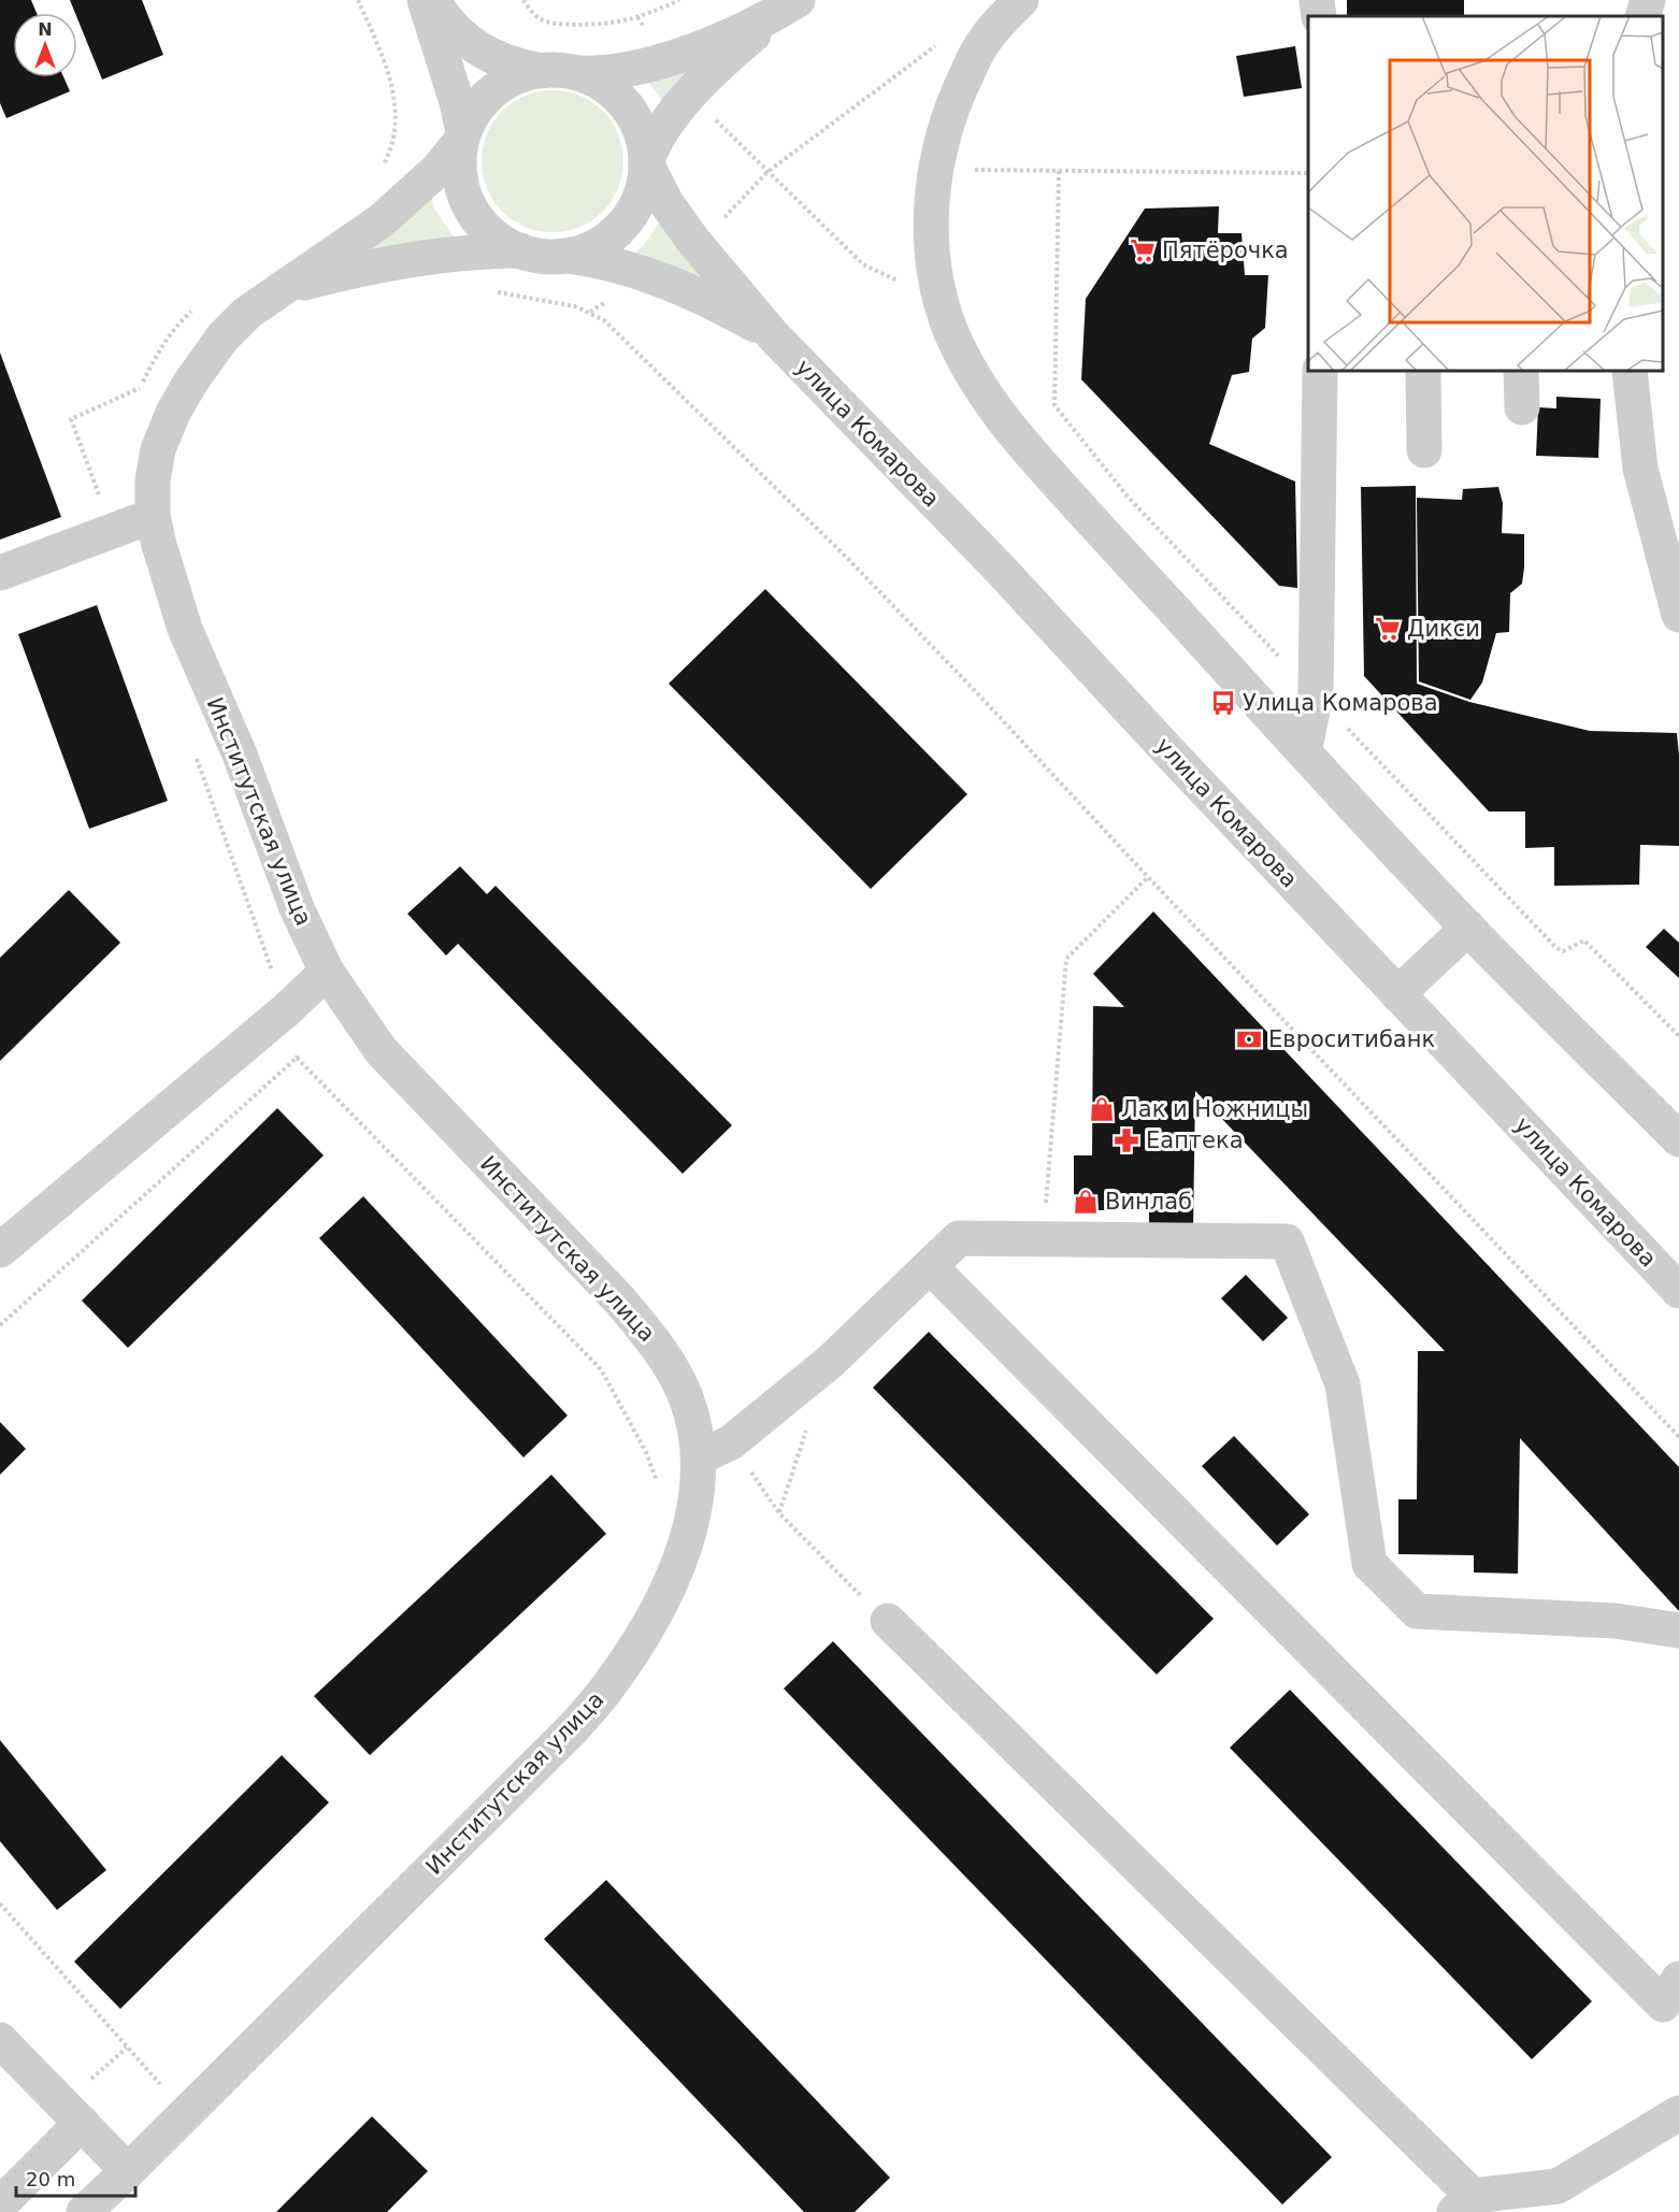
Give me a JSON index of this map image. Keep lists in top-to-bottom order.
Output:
{
  "streets": {
    "street": ["улица Комарова", "Институтская улица"]
  },
  "crossings": [
    ["улица Комарова", "Институтская улица"]
  ],
  "places": {
    "supermarket": ["Пятёрочка", "Дикси"],
    "bus stop": ["Улица Комарова"],
    "bank": ["Евроситибанк"],
    "shop": ["Лак и Ножницы", "Винлаб"],
    "pharmacy": ["Еаптека"]
  },
  "scale_bar": "20 m",
  "north": "top"
}
